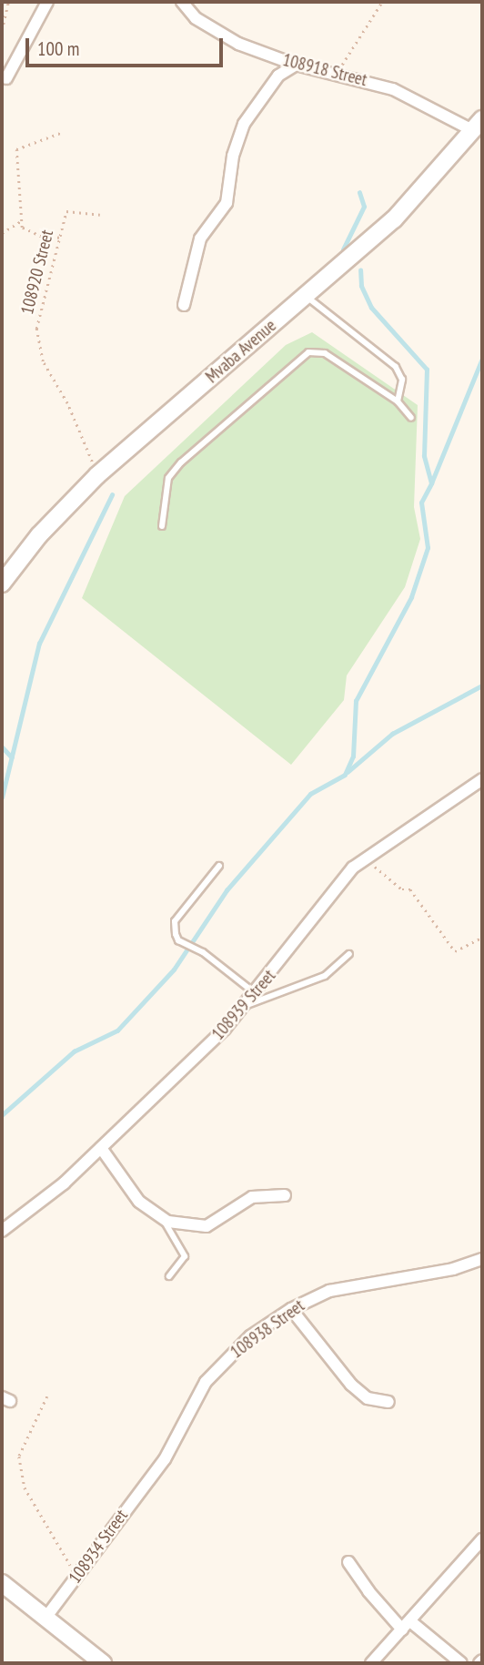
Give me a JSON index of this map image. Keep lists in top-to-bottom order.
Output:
{
  "streets": {
    "street": [
      "108918 Street",
      "Mvaba Avenue",
      "108939 Street",
      "108938 Street",
      "108934 Street"
    ],
    "path": ["108920 Street"]
  },
  "crossings": [
    ["108918 Street", "Mvaba Avenue"],
    ["108920 Street", "Mvaba Avenue"],
    ["108938 Street", "108934 Street"]
  ],
  "scale_bar": "100 m"
}
